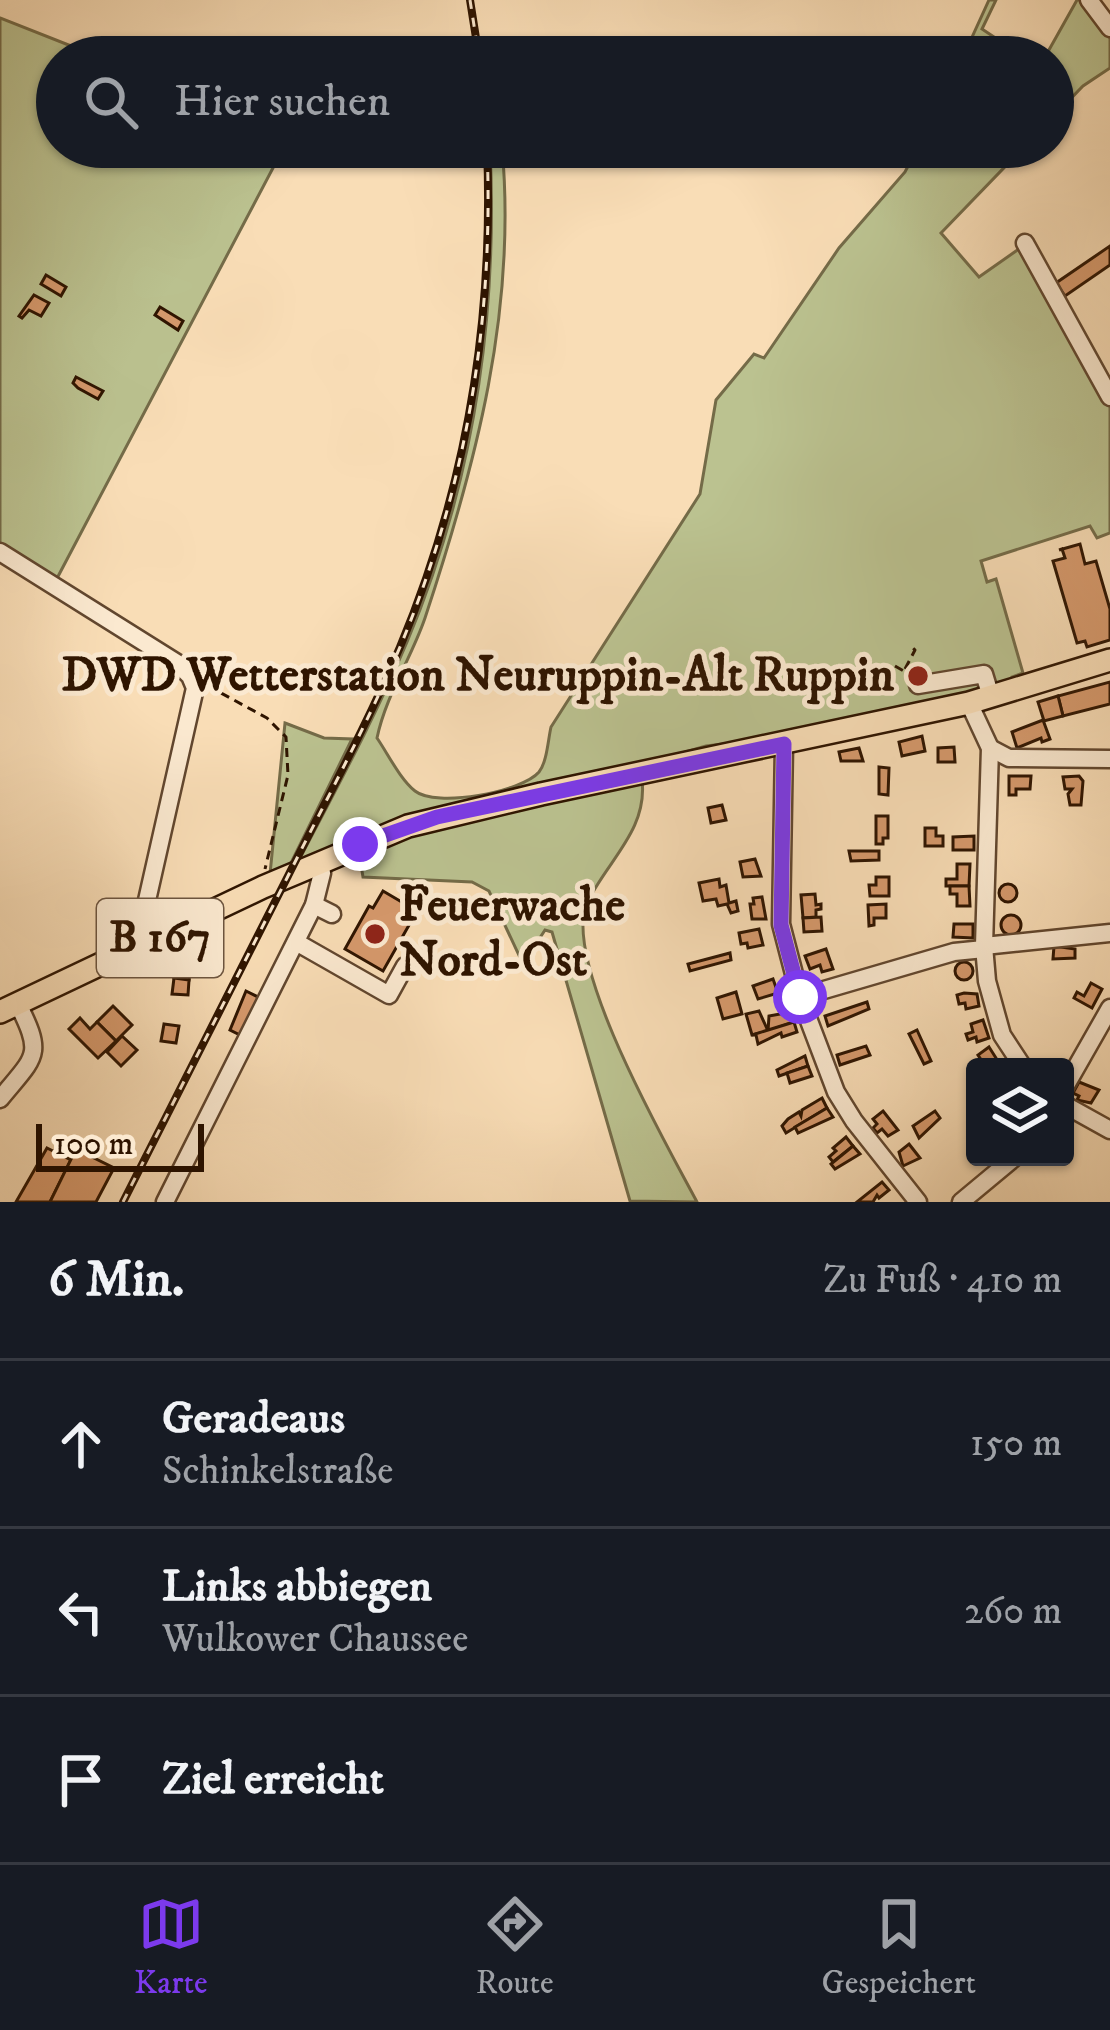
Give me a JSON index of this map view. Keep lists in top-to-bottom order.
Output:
{
  "streets": {
    "main road": ["B 167"]
  },
  "places": ["DWD Wetterstation Neuruppin-Alt Ruppin", "Feuerwache Nord-Ost"],
  "scale_bar": "100 m",
  "page": {
    "search": "Hier suchen",
    "scale": "100 m",
    "heading": ["6 Min.", "Zu Fuß · 410 m"],
    "list": [
      ["Geradeaus", "Schinkelstraße", "150 m"],
      ["Links abbiegen", "Wulkower Chaussee", "260 m"],
      "Ziel erreicht"
    ],
    "nav": ["Karte", "Route", "Gespeichert"]
  }
}
